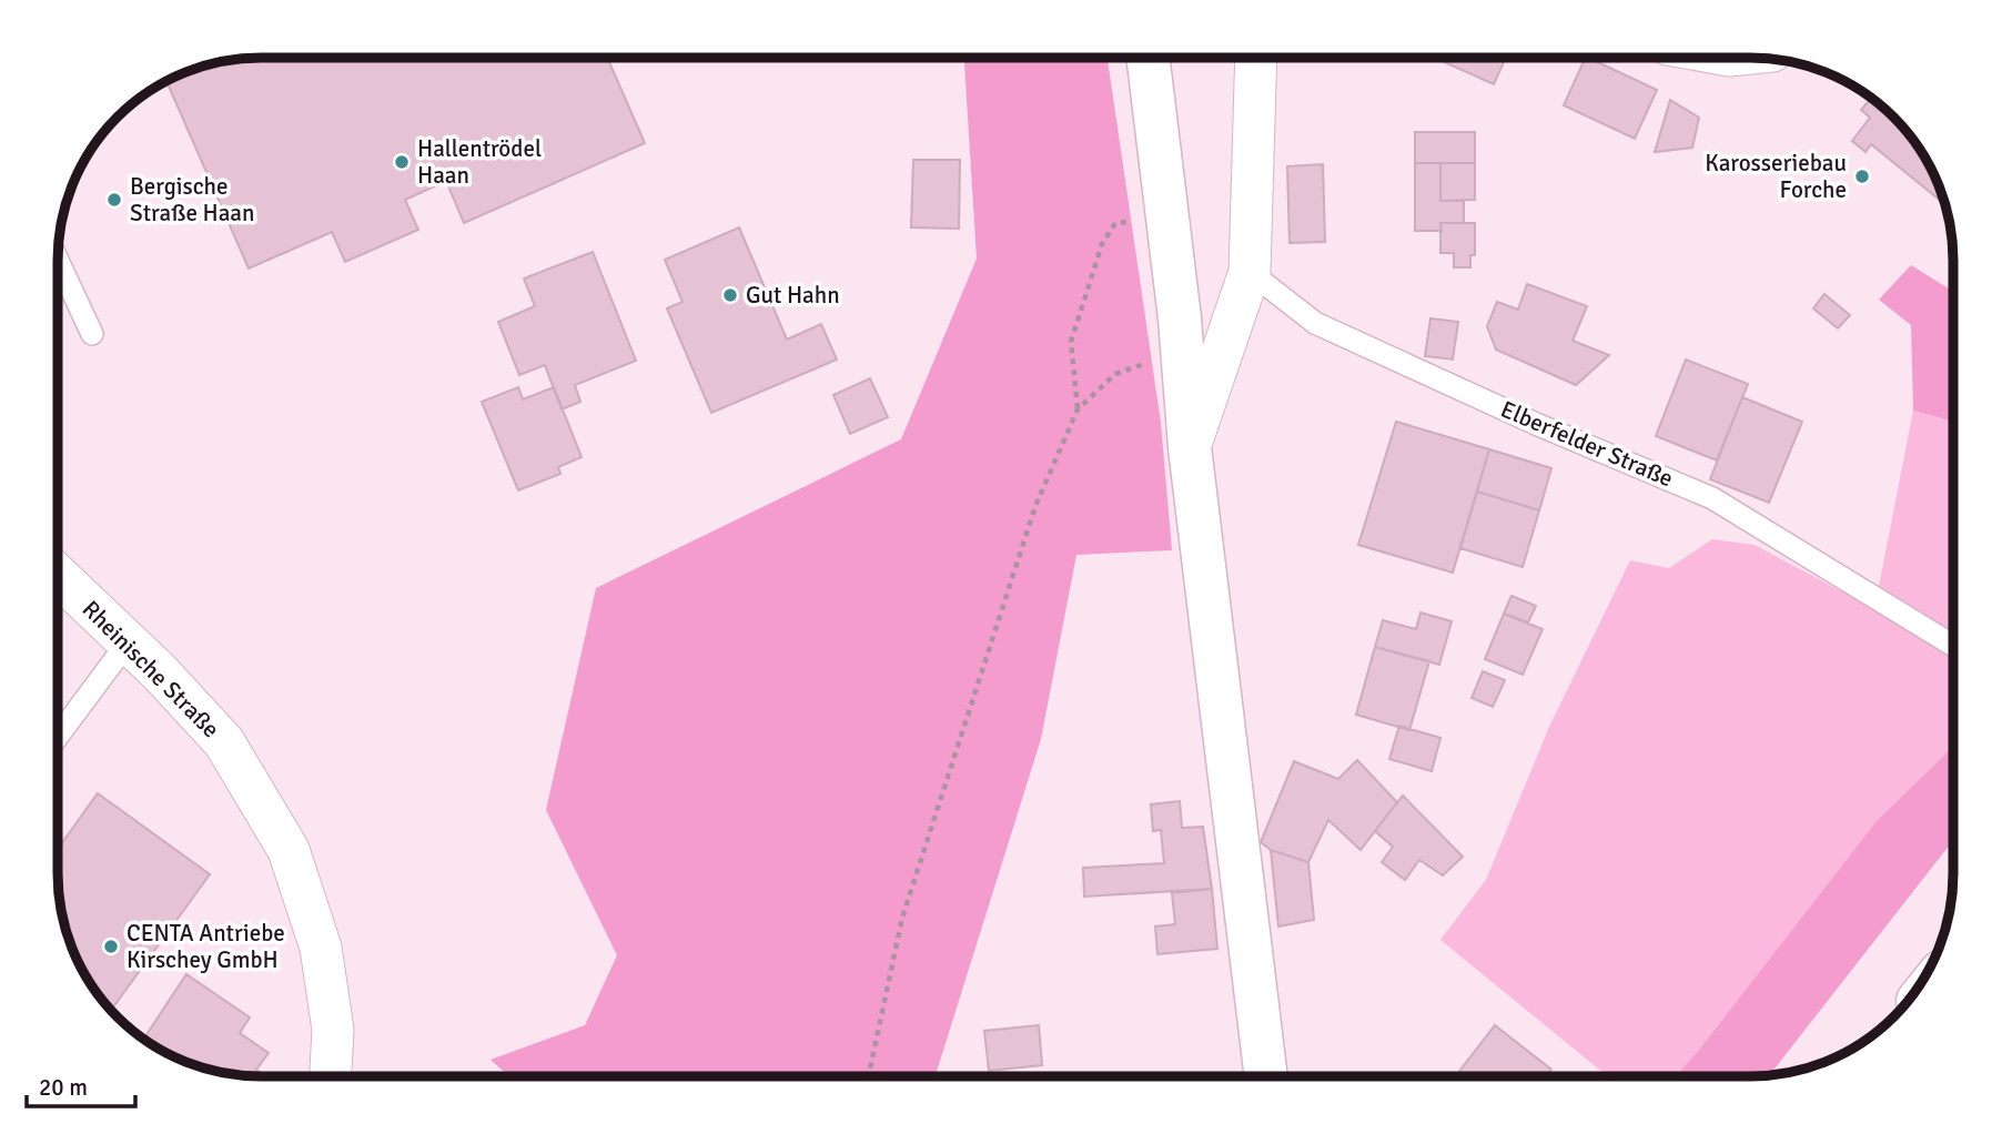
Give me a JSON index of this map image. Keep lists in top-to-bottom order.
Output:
{
  "streets": {
    "street": ["Rheinische Straße"],
    "lane": ["Elberfelder Straße"]
  },
  "places": [
    "Hallentrödel Haan",
    "Karosseriebau Forche",
    "Bergische Straße Haan",
    "Gut Hahn",
    "CENTA Antriebe Kirschey GmbH"
  ],
  "scale_bar": "20 m"
}
